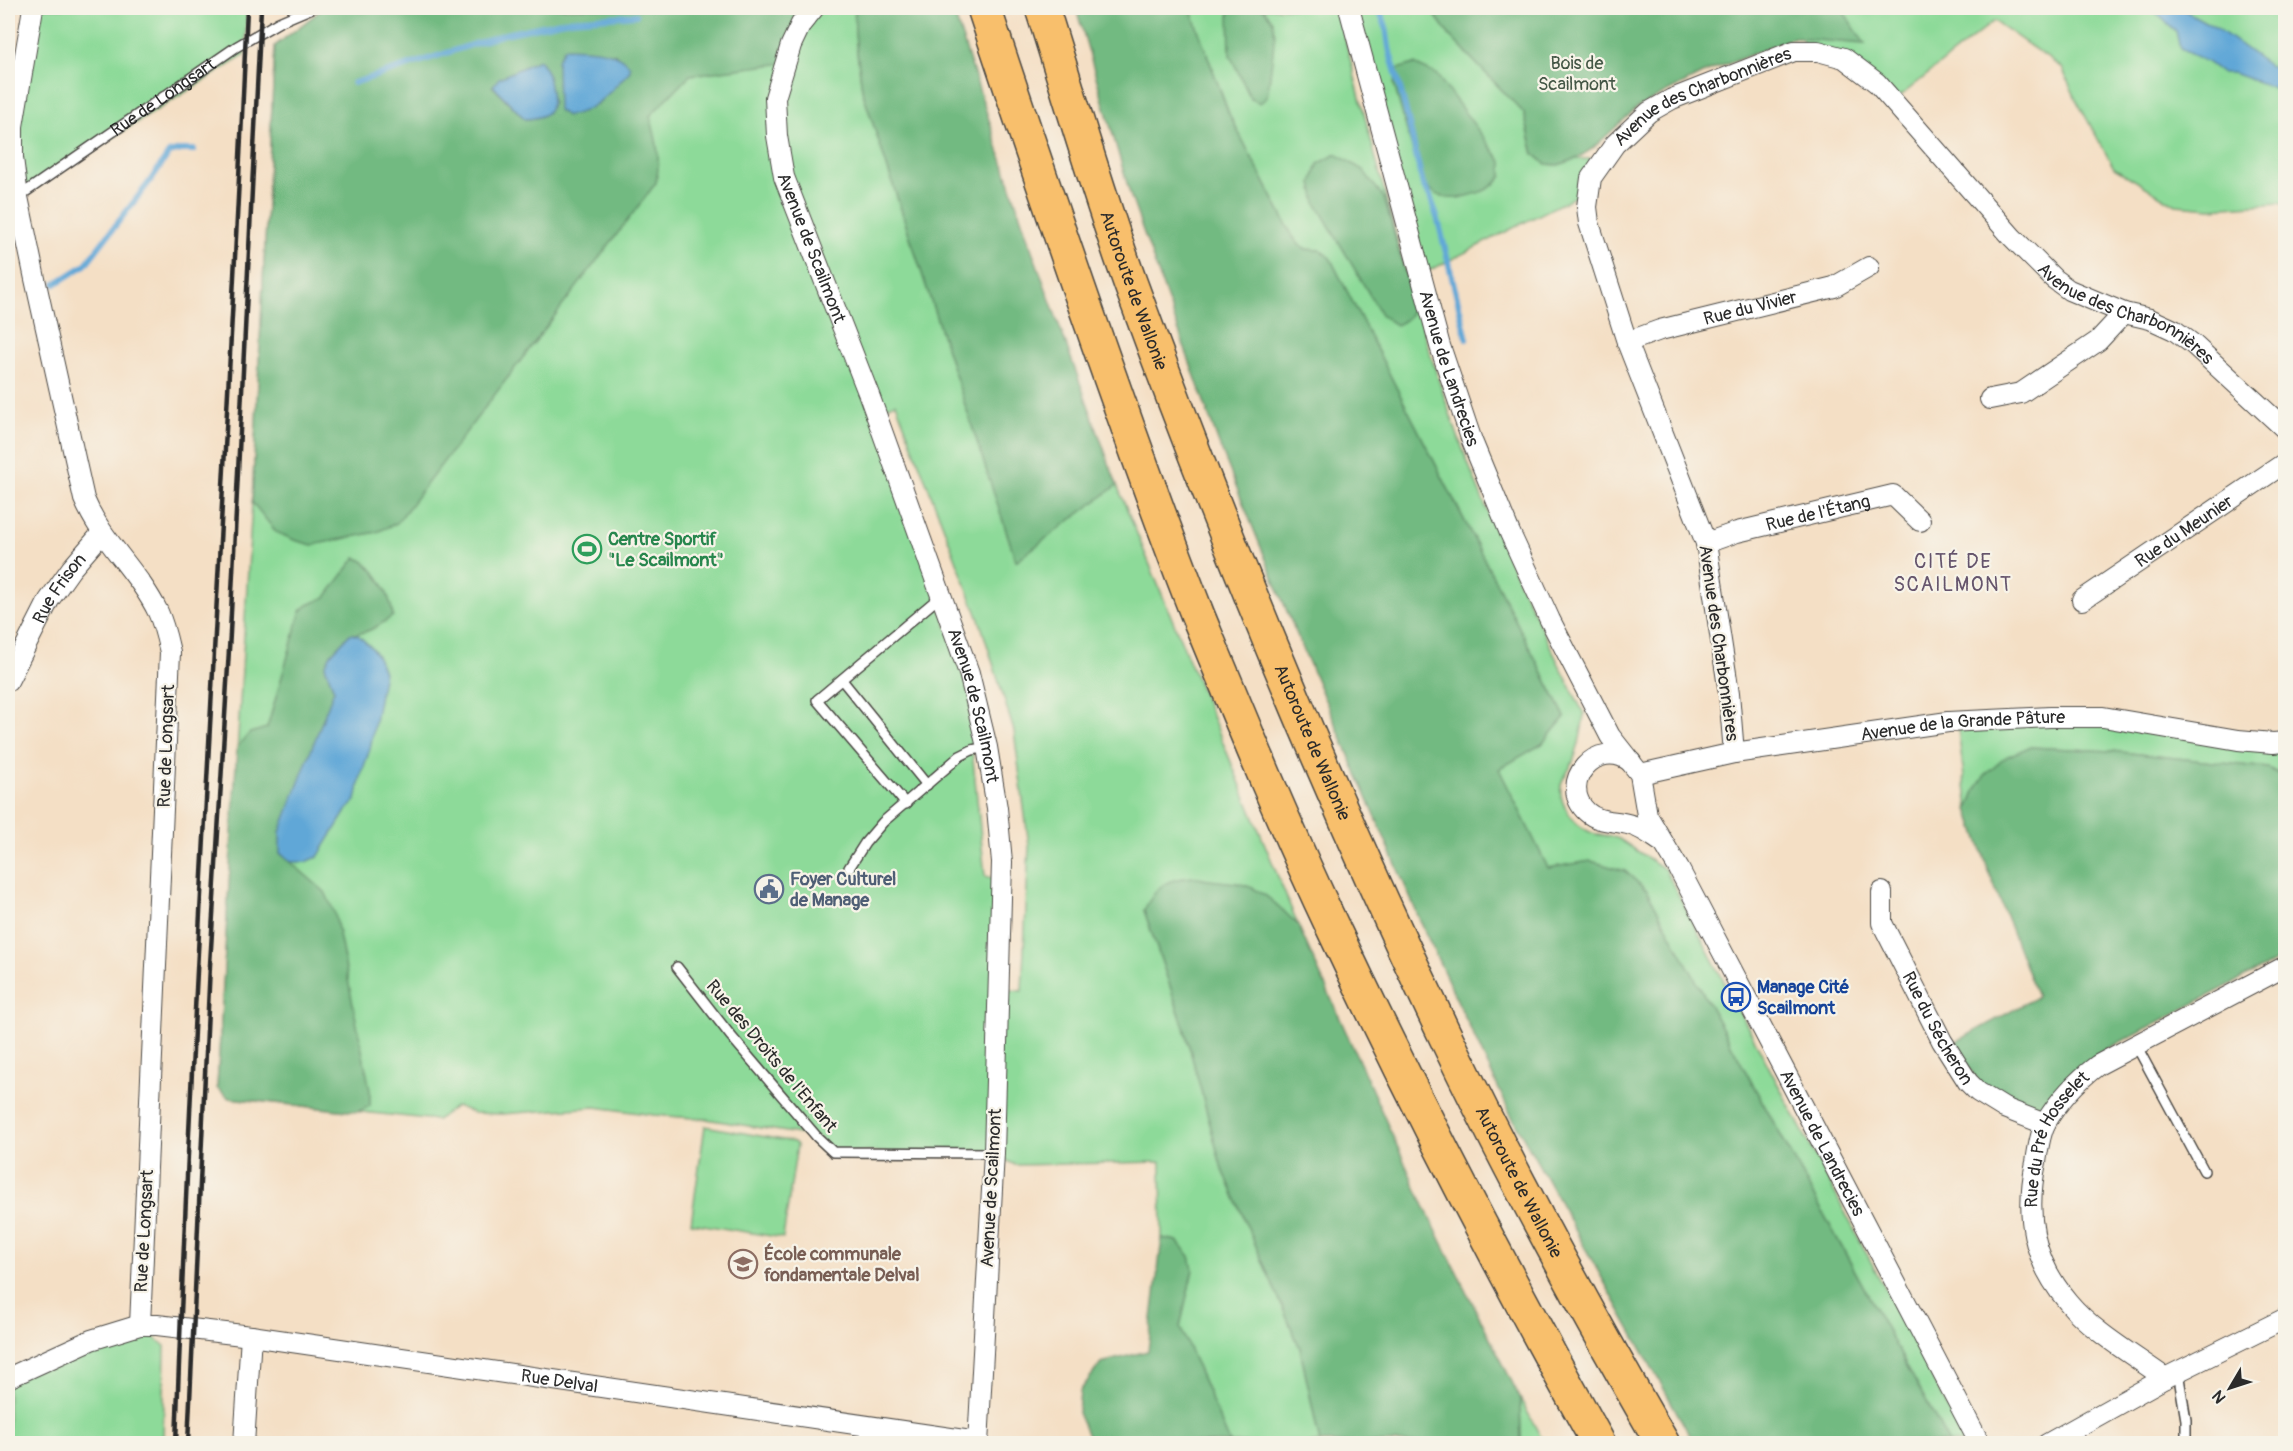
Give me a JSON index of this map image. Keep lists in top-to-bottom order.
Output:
{
  "streets": {
    "highway": ["Autoroute de Wallonie"],
    "street": [
      "Rue de Longsart",
      "Avenue des Charbonnières",
      "Avenue de Scailmont",
      "Rue du Vivier",
      "Avenue de Landrecies",
      "Rue de l'Étang",
      "Rue du Meunier",
      "Rue Frison",
      "Avenue de la Grande Pâture",
      "Rue du Sécheron",
      "Rue du Pré Hosselet",
      "Rue Delval"
    ],
    "lane": ["Rue des Droits de l'Enfant"]
  },
  "crossings": [
    ["Rue de Longsart", "Rue Frison"],
    ["Rue de Longsart", "Rue Delval"],
    ["Avenue des Charbonnières", "Rue du Vivier"],
    ["Avenue des Charbonnières", "Rue de l'Étang"],
    ["Avenue des Charbonnières", "Avenue de la Grande Pâture"],
    ["Avenue de Scailmont", "Rue des Droits de l'Enfant"],
    ["Avenue de Scailmont", "Rue Delval"],
    ["Avenue de Landrecies", "Avenue de la Grande Pâture"],
    ["Rue du Sécheron", "Rue du Pré Hosselet"]
  ],
  "districts": ["CITÉ DE SCAILMONT"],
  "parks": ["Bois de Scailmont"],
  "places": {
    "sports": ["Centre Sportif \"Le Scailmont\""],
    "public building": ["Foyer Culturel de Manage"],
    "bus stop": ["Manage Cité Scailmont"],
    "school or university": ["École communale fondamentale Delval"]
  },
  "north": "bottom left"
}
